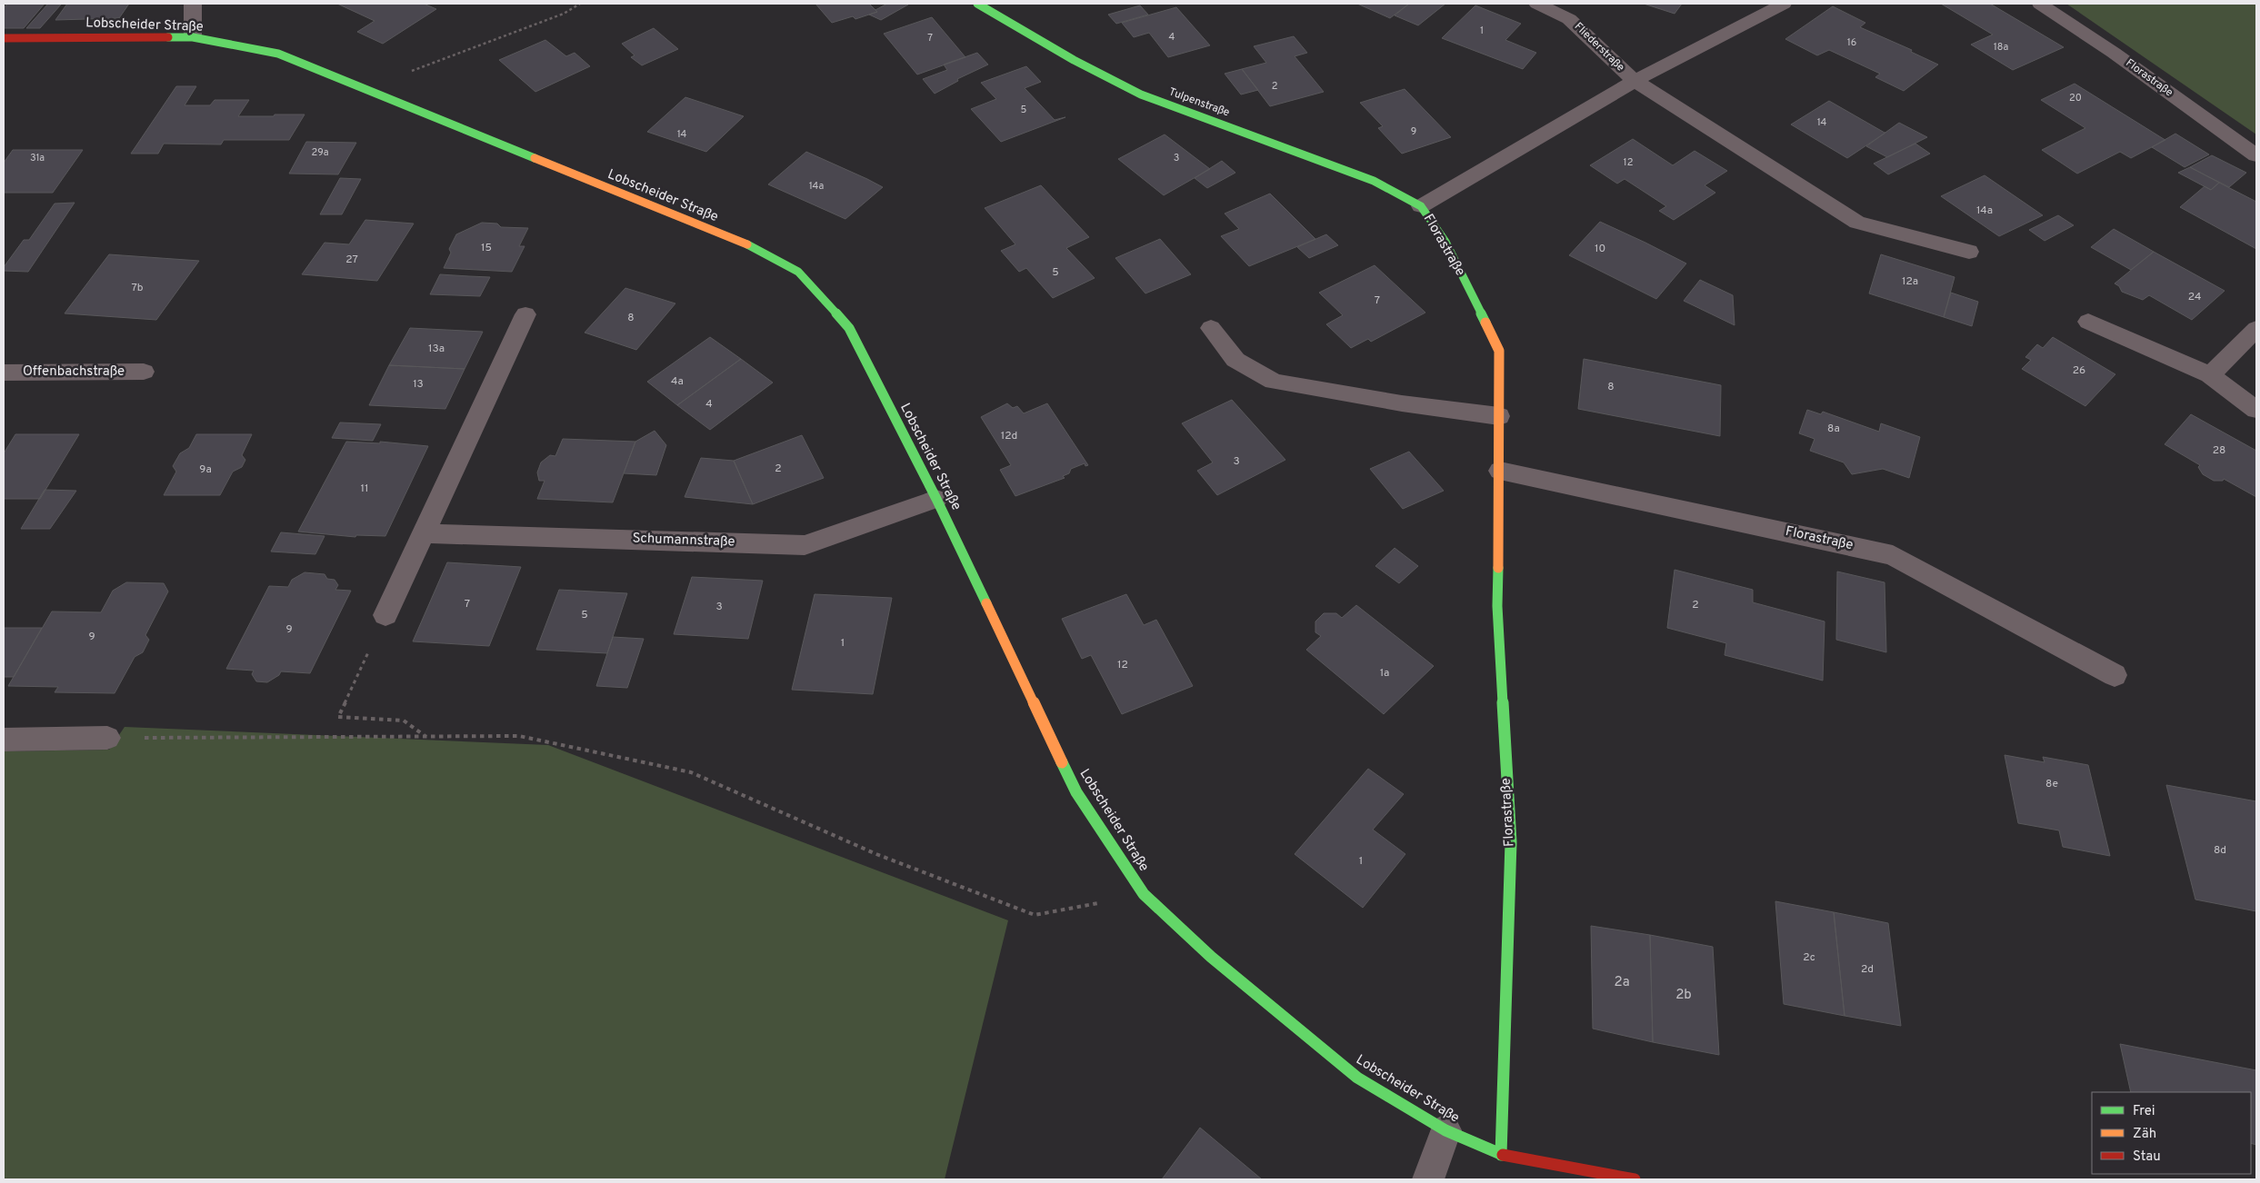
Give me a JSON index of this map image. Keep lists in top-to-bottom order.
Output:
{
  "streets": {
    "street": [
      "Lobscheider Straße",
      "Fliederstraße",
      "Florastraße",
      "Tulpenstraße",
      "Offenbachstraße",
      "Schumannstraße"
    ]
  },
  "crossings": [
    ["Lobscheider Straße", "Florastraße"],
    ["Lobscheider Straße", "Schumannstraße"],
    ["Fliederstraße", "Florastraße"],
    ["Florastraße", "Tulpenstraße"]
  ],
  "house_numbers": [
    "1",
    "4",
    "7",
    "16",
    "18a",
    "2",
    "20",
    "5",
    "14",
    "9",
    "14",
    "29a",
    "31a",
    "3",
    "12",
    "14a",
    "14a",
    "15",
    "10",
    "27",
    "5",
    "12a",
    "7b",
    "24",
    "7",
    "8",
    "13a",
    "26",
    "4a",
    "13",
    "8",
    "4",
    "8a",
    "12d",
    "28",
    "3",
    "2",
    "9a",
    "11",
    "7",
    "2",
    "3",
    "5",
    "9",
    "9",
    "1",
    "12",
    "1a",
    "8e",
    "8d",
    "1",
    "2c",
    "2d",
    "2a",
    "2b"
  ],
  "legend": ["Frei", "Zäh", "Stau"]
}
